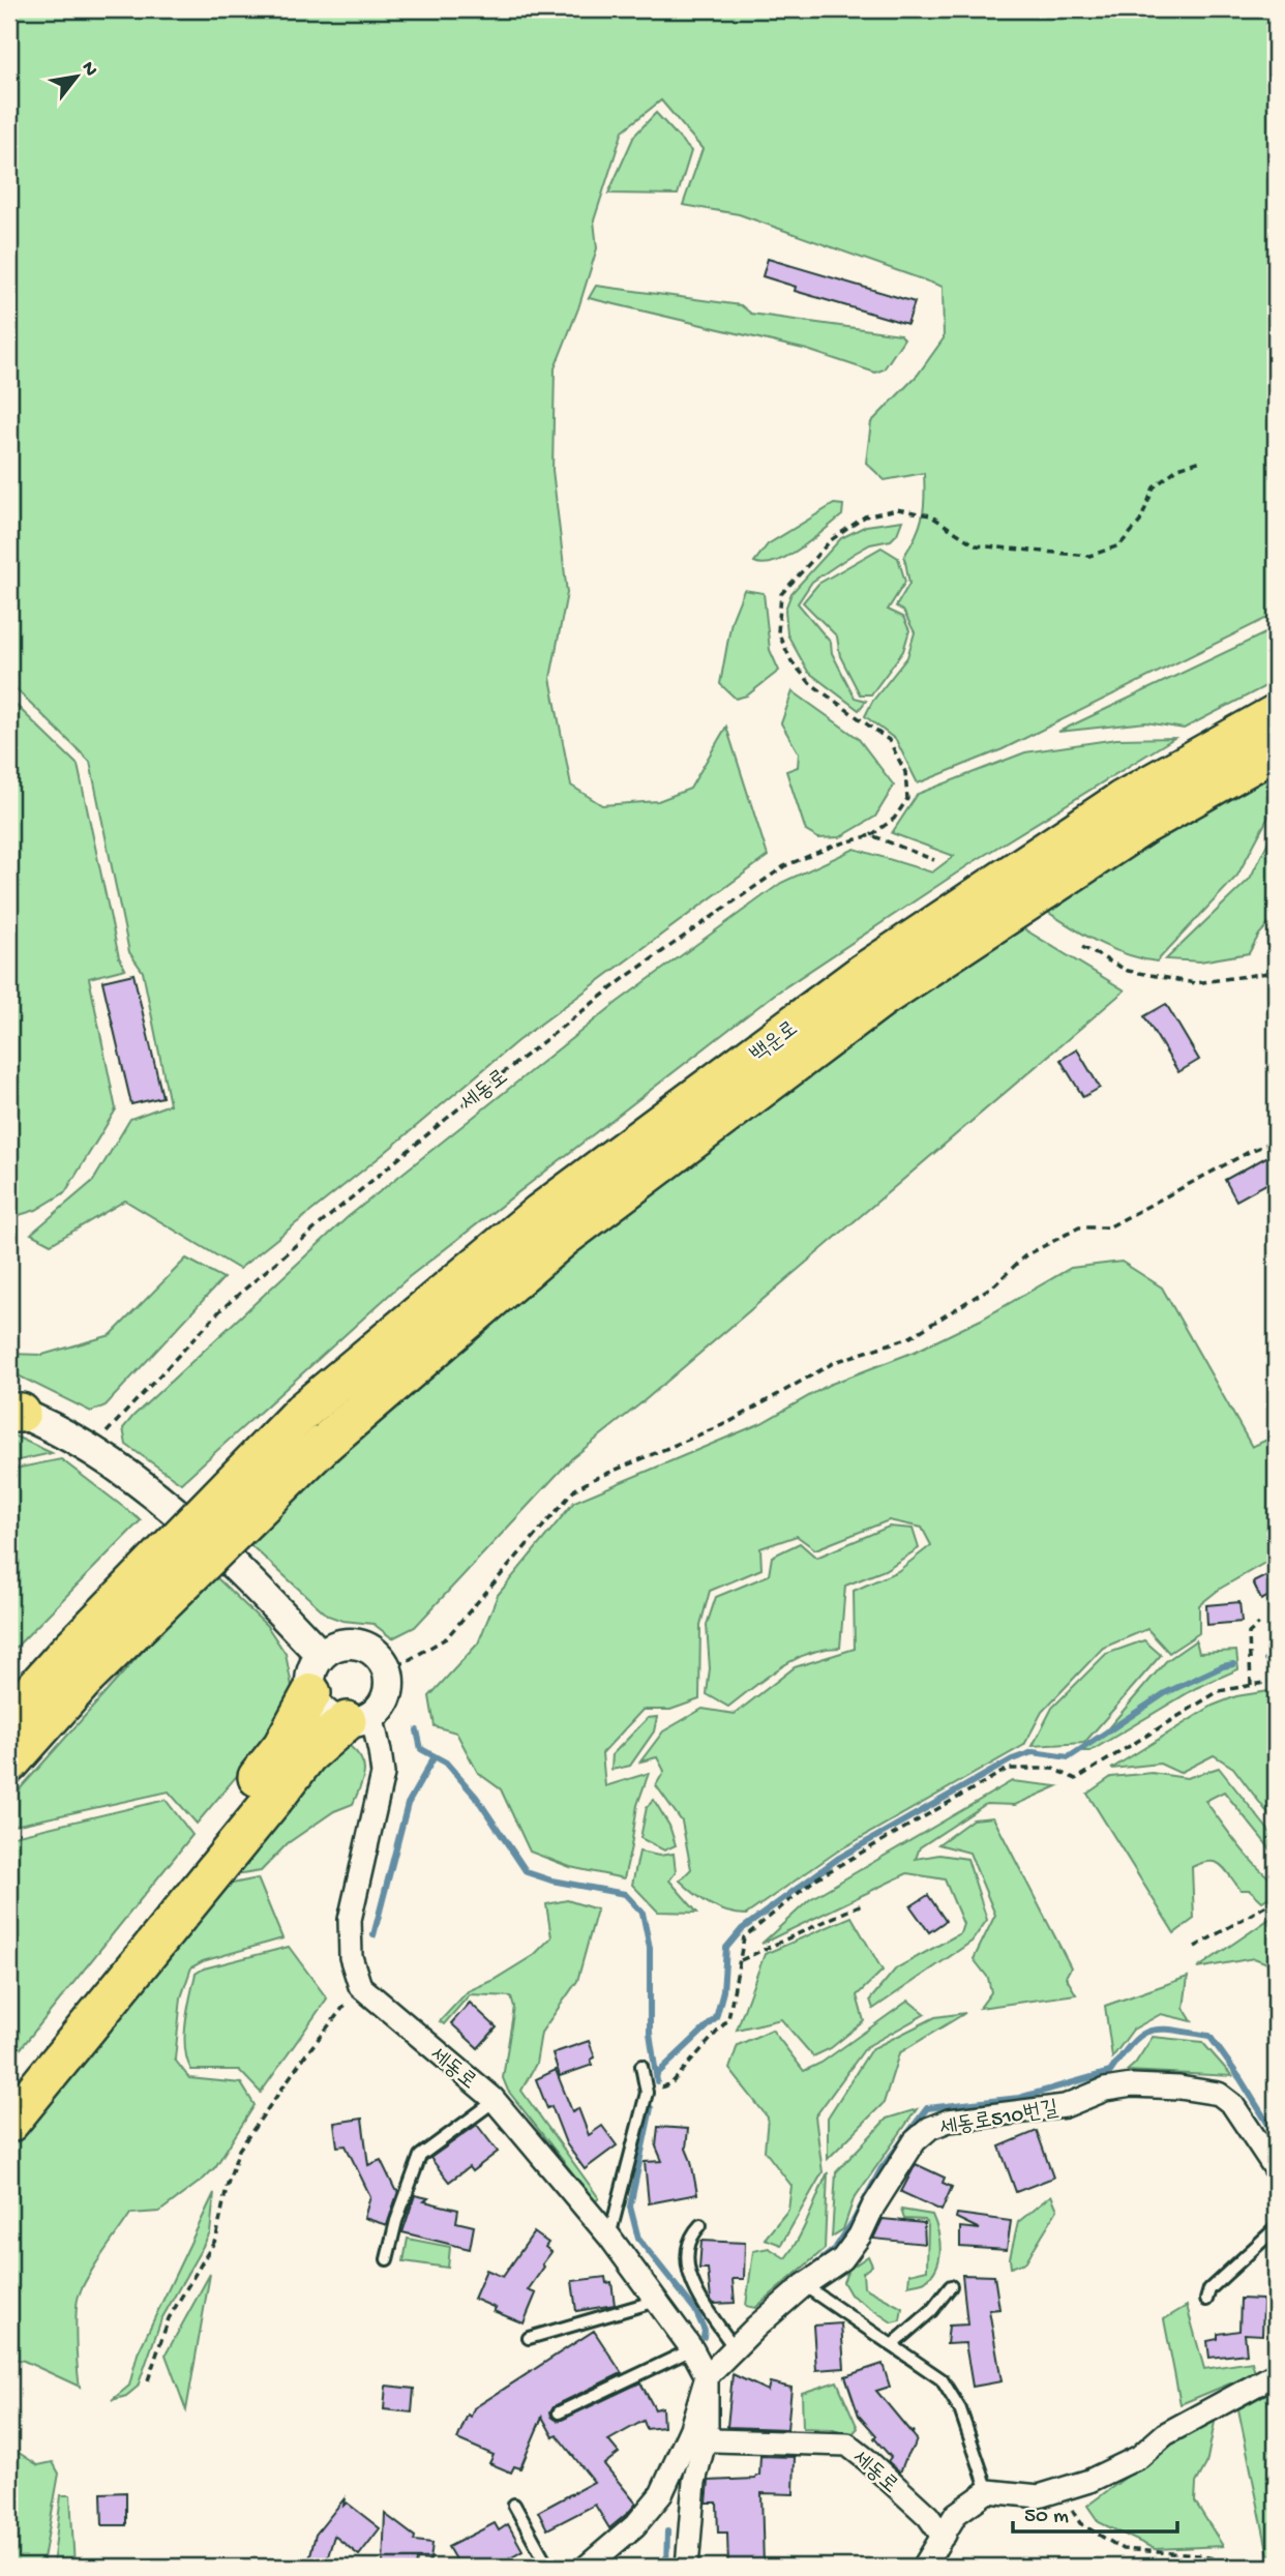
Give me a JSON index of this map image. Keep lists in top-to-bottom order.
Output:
{
  "streets": {
    "highway": ["백운로"],
    "street": ["세동로", "세동로510번길"]
  },
  "crossings": [
    ["세동로", "세동로510번길"]
  ],
  "scale_bar": "50 m",
  "north": "top right"
}
